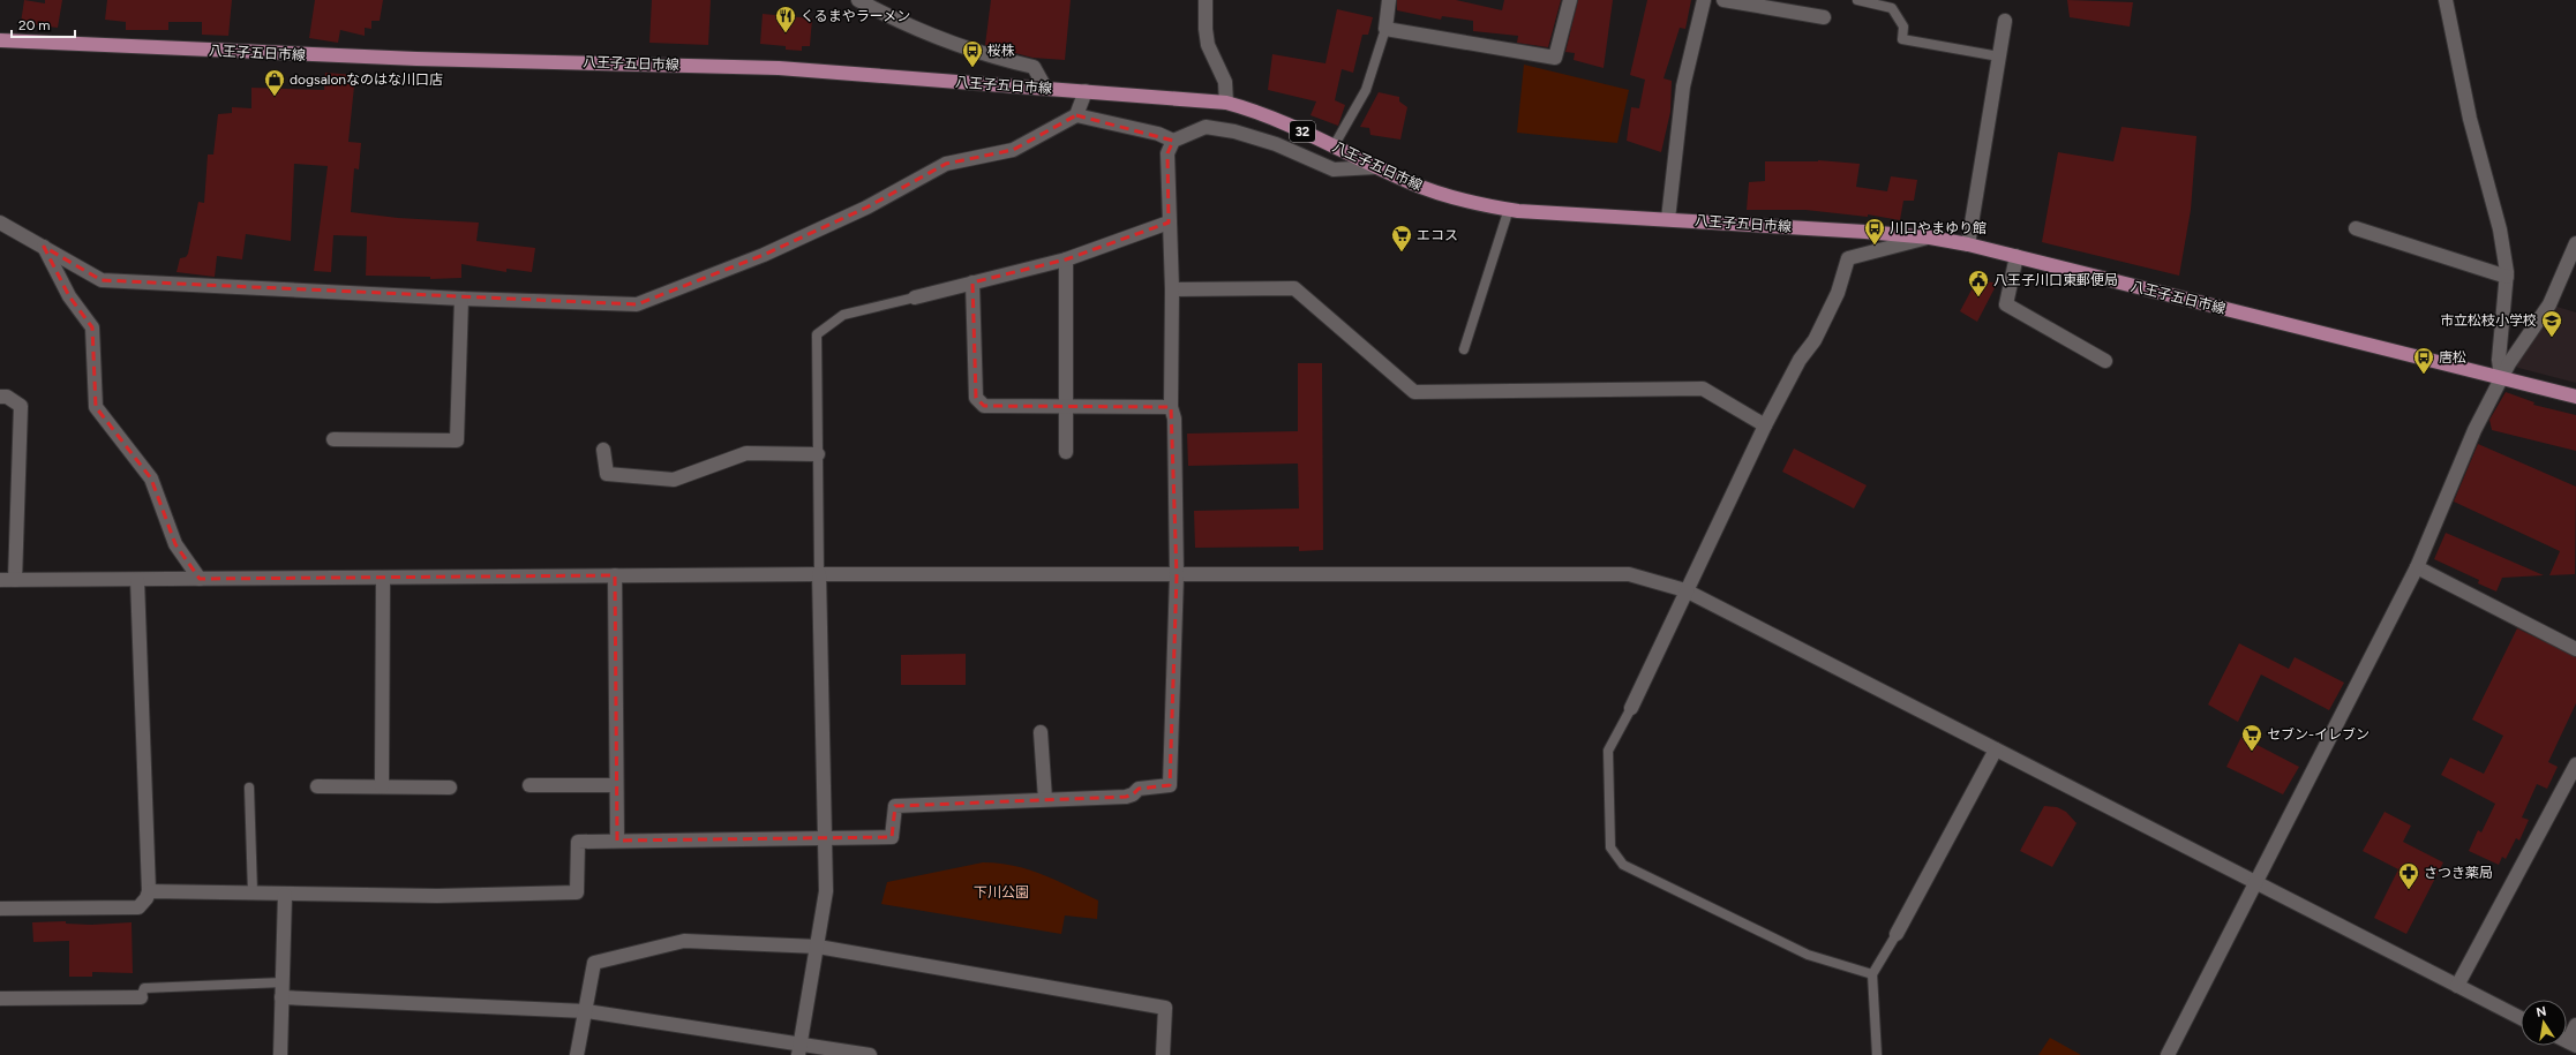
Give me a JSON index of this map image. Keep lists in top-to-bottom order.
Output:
{
  "streets": {
    "main road": ["八王子五日市線", "32"]
  },
  "parks": ["下川公園"],
  "places": {
    "restaurant": ["くるまやラーメン"],
    "bus stop": ["桜株", "川口やまゆり館", "唐松"],
    "shop": ["dogsalonなのはな川口店"],
    "supermarket": ["エコス", "セブン-イレブン"],
    "public building": ["八王子川口東郵便局"],
    "school or university": ["市立松枝小学校"],
    "pharmacy": ["さつき薬局"]
  },
  "scale_bar": "20 m",
  "north": "top"
}
